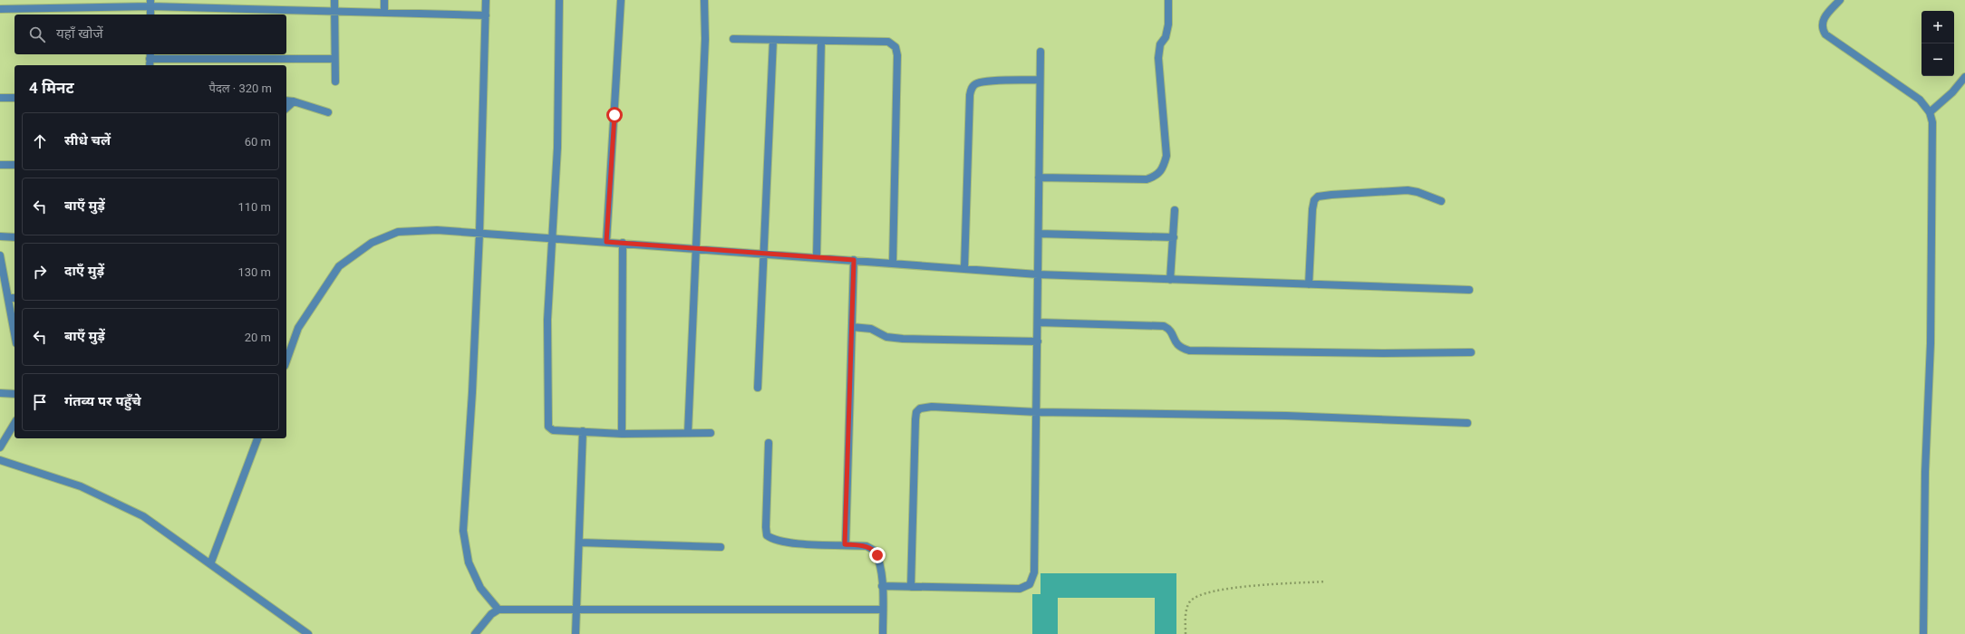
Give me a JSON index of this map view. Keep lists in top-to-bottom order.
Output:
{
  "page": {
    "map_buttons": ["+", "−"],
    "search": "यहाँ खोजें",
    "heading": ["4 मिनट", "पैदल · 320 m"],
    "list": [
      ["सीधे चलें", "60 m"],
      ["बाएँ मुड़ें", "110 m"],
      ["दाएँ मुड़ें", "130 m"],
      ["बाएँ मुड़ें", "20 m"],
      "गंतव्य पर पहुँचे"
    ]
  }
}
